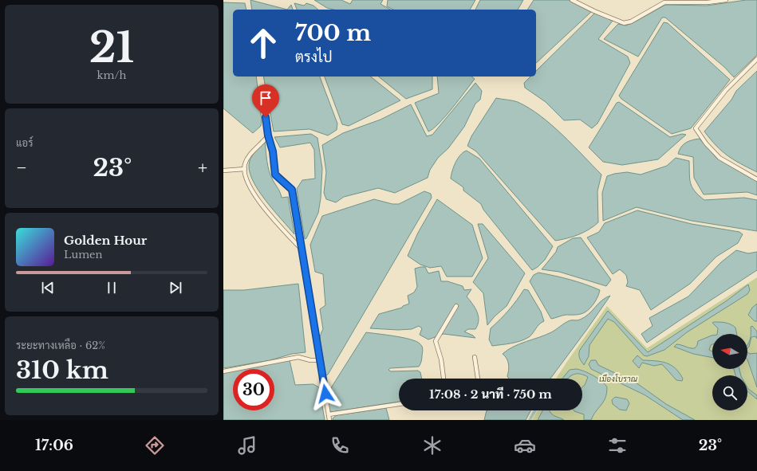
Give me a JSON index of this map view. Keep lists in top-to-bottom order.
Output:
{
  "parks": ["เมืองโบราณ"],
  "north": "left",
  "page": {
    "tile": [
      ["21", "km/h"],
      "แอร์",
      ["ระยะทางเหลือ · 62%", "310 km"]
    ],
    "turn": ["700 m", "ตรงไป"],
    "heat": ["−", "23°", "+"],
    "song": ["Golden Hour", "Lumen"],
    "limit": "30",
    "trip": "17:08 · 2 นาที · 750 m",
    "tabs": ["17:06", "23°"]
  }
}
